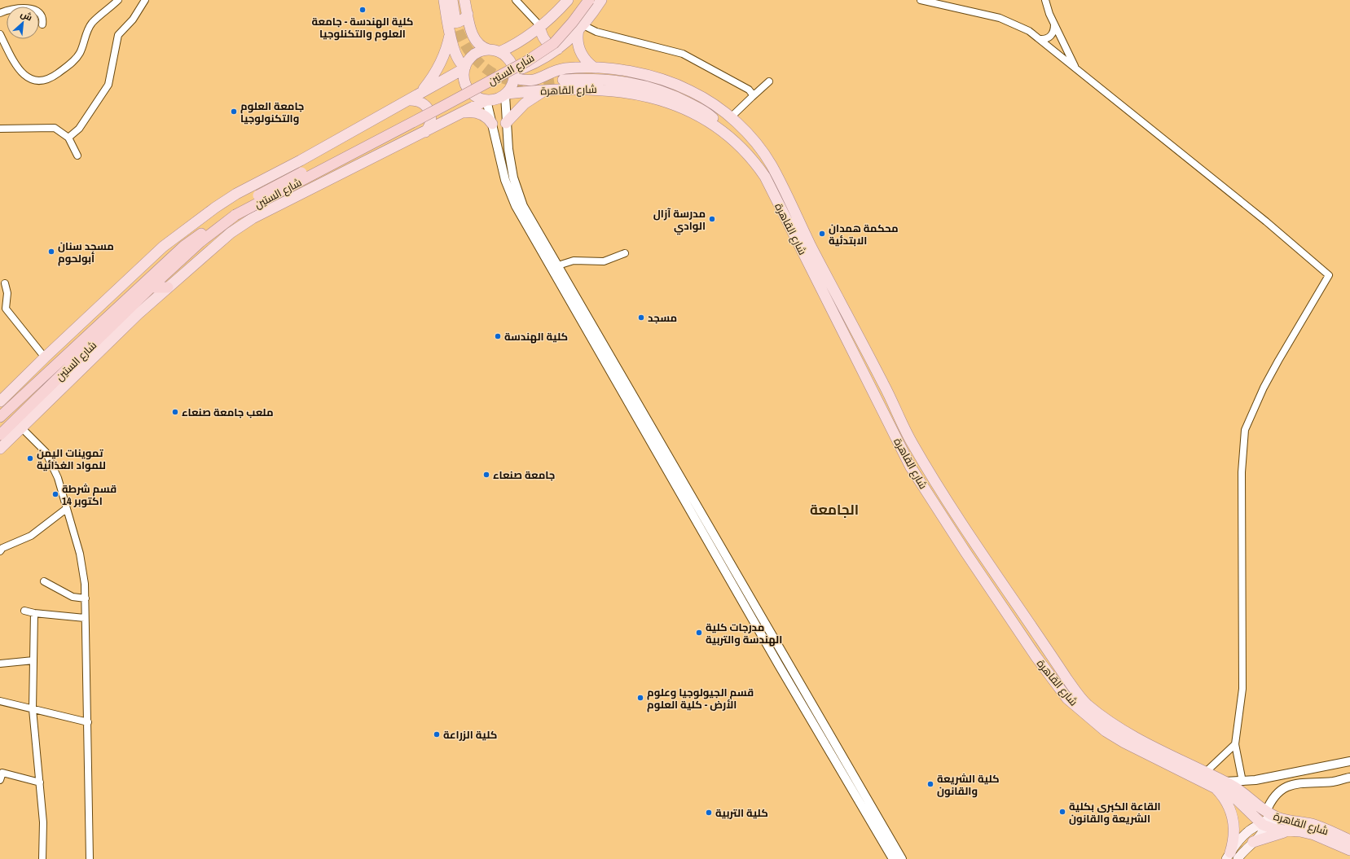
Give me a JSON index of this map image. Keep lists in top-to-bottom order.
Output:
{
  "streets": {
    "highway": ["شارع الستين"],
    "main road": ["شارع القاهرة"]
  },
  "crossings": [
    ["شارع الستين", "شارع القاهرة"]
  ],
  "districts": ["الجامعة"],
  "places": [
    "كلية الهندسة - جامعة العلوم والتكنلوجيا",
    "جامعة العلوم والتكنولوجيا",
    "مدرسة آزال الوادي",
    "محكمة همدان الابتدئية",
    "مسجد سنان أبولحوم",
    "مسجد",
    "كلية الهندسة",
    "ملعب جامعة صنعاء",
    "تموينات اليمن للمواد الغذائية",
    "جامعة صنعاء",
    "قسم شرطة 14 اكتوبر",
    "مدرجات كلية الهندسة والتربية",
    "قسم الجيولوجيا وعلوم الأرض - كلية العلوم",
    "كلية الزراعة",
    "كلية الشريعة والقانون",
    "القاعة الكبرى بكلية الشريعة والقانون",
    "كلية التربية"
  ],
  "north": "top right"
}
